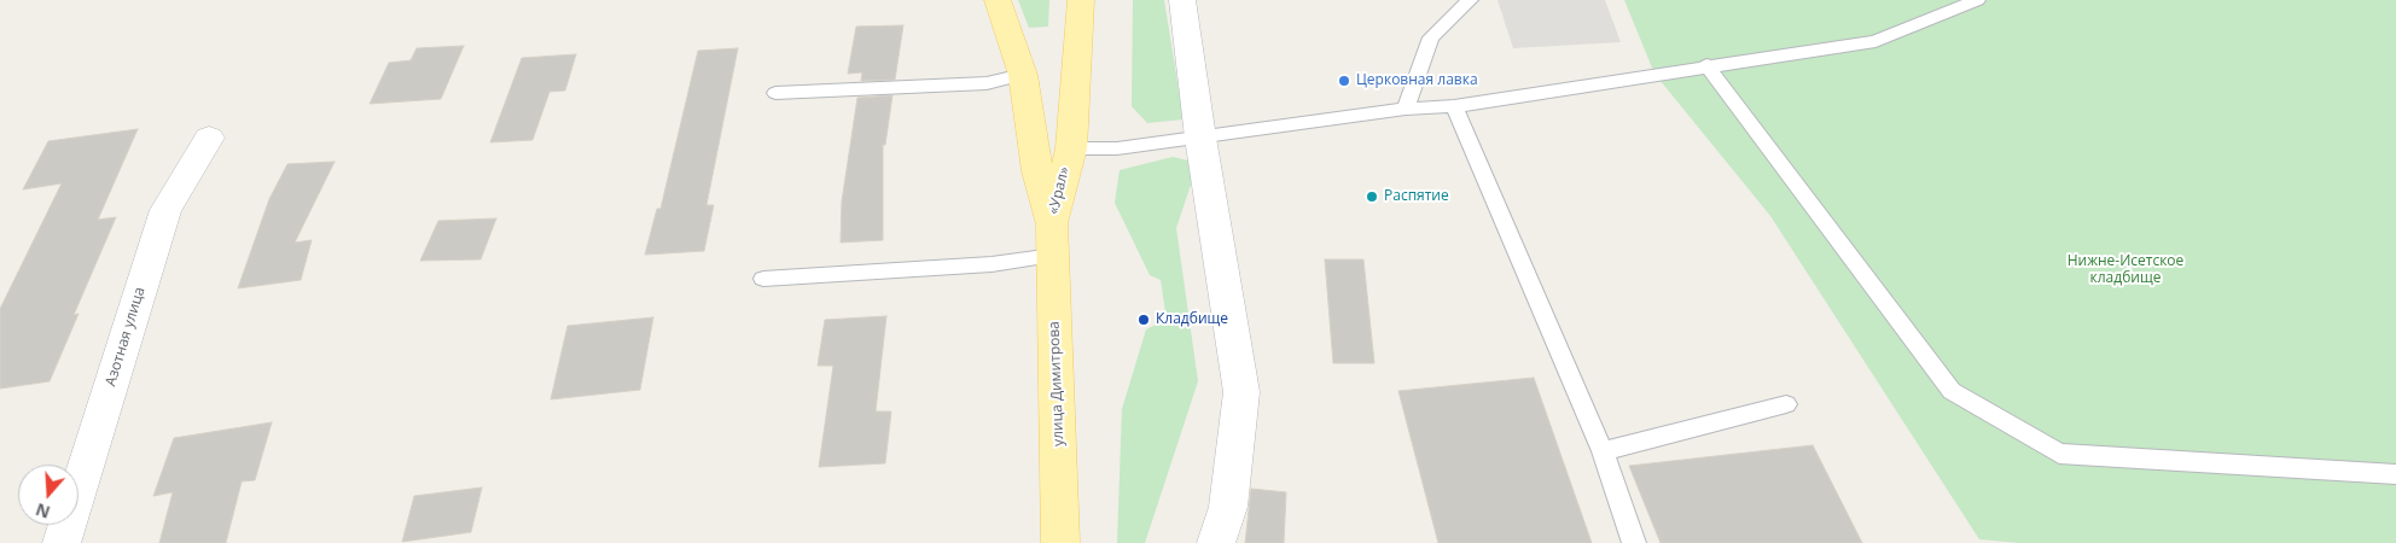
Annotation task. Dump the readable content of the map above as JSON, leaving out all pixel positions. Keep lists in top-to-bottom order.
{
  "streets": {
    "main road": ["«Урал»", "улица Димитрова"],
    "street": ["Азотная улица"]
  },
  "crossings": [
    ["«Урал»", "улица Димитрова"]
  ],
  "parks": ["Нижне-Исетское кладбище"],
  "places": ["Церковная лавка", "Распятие", "Кладбище"],
  "north": "bottom"
}
